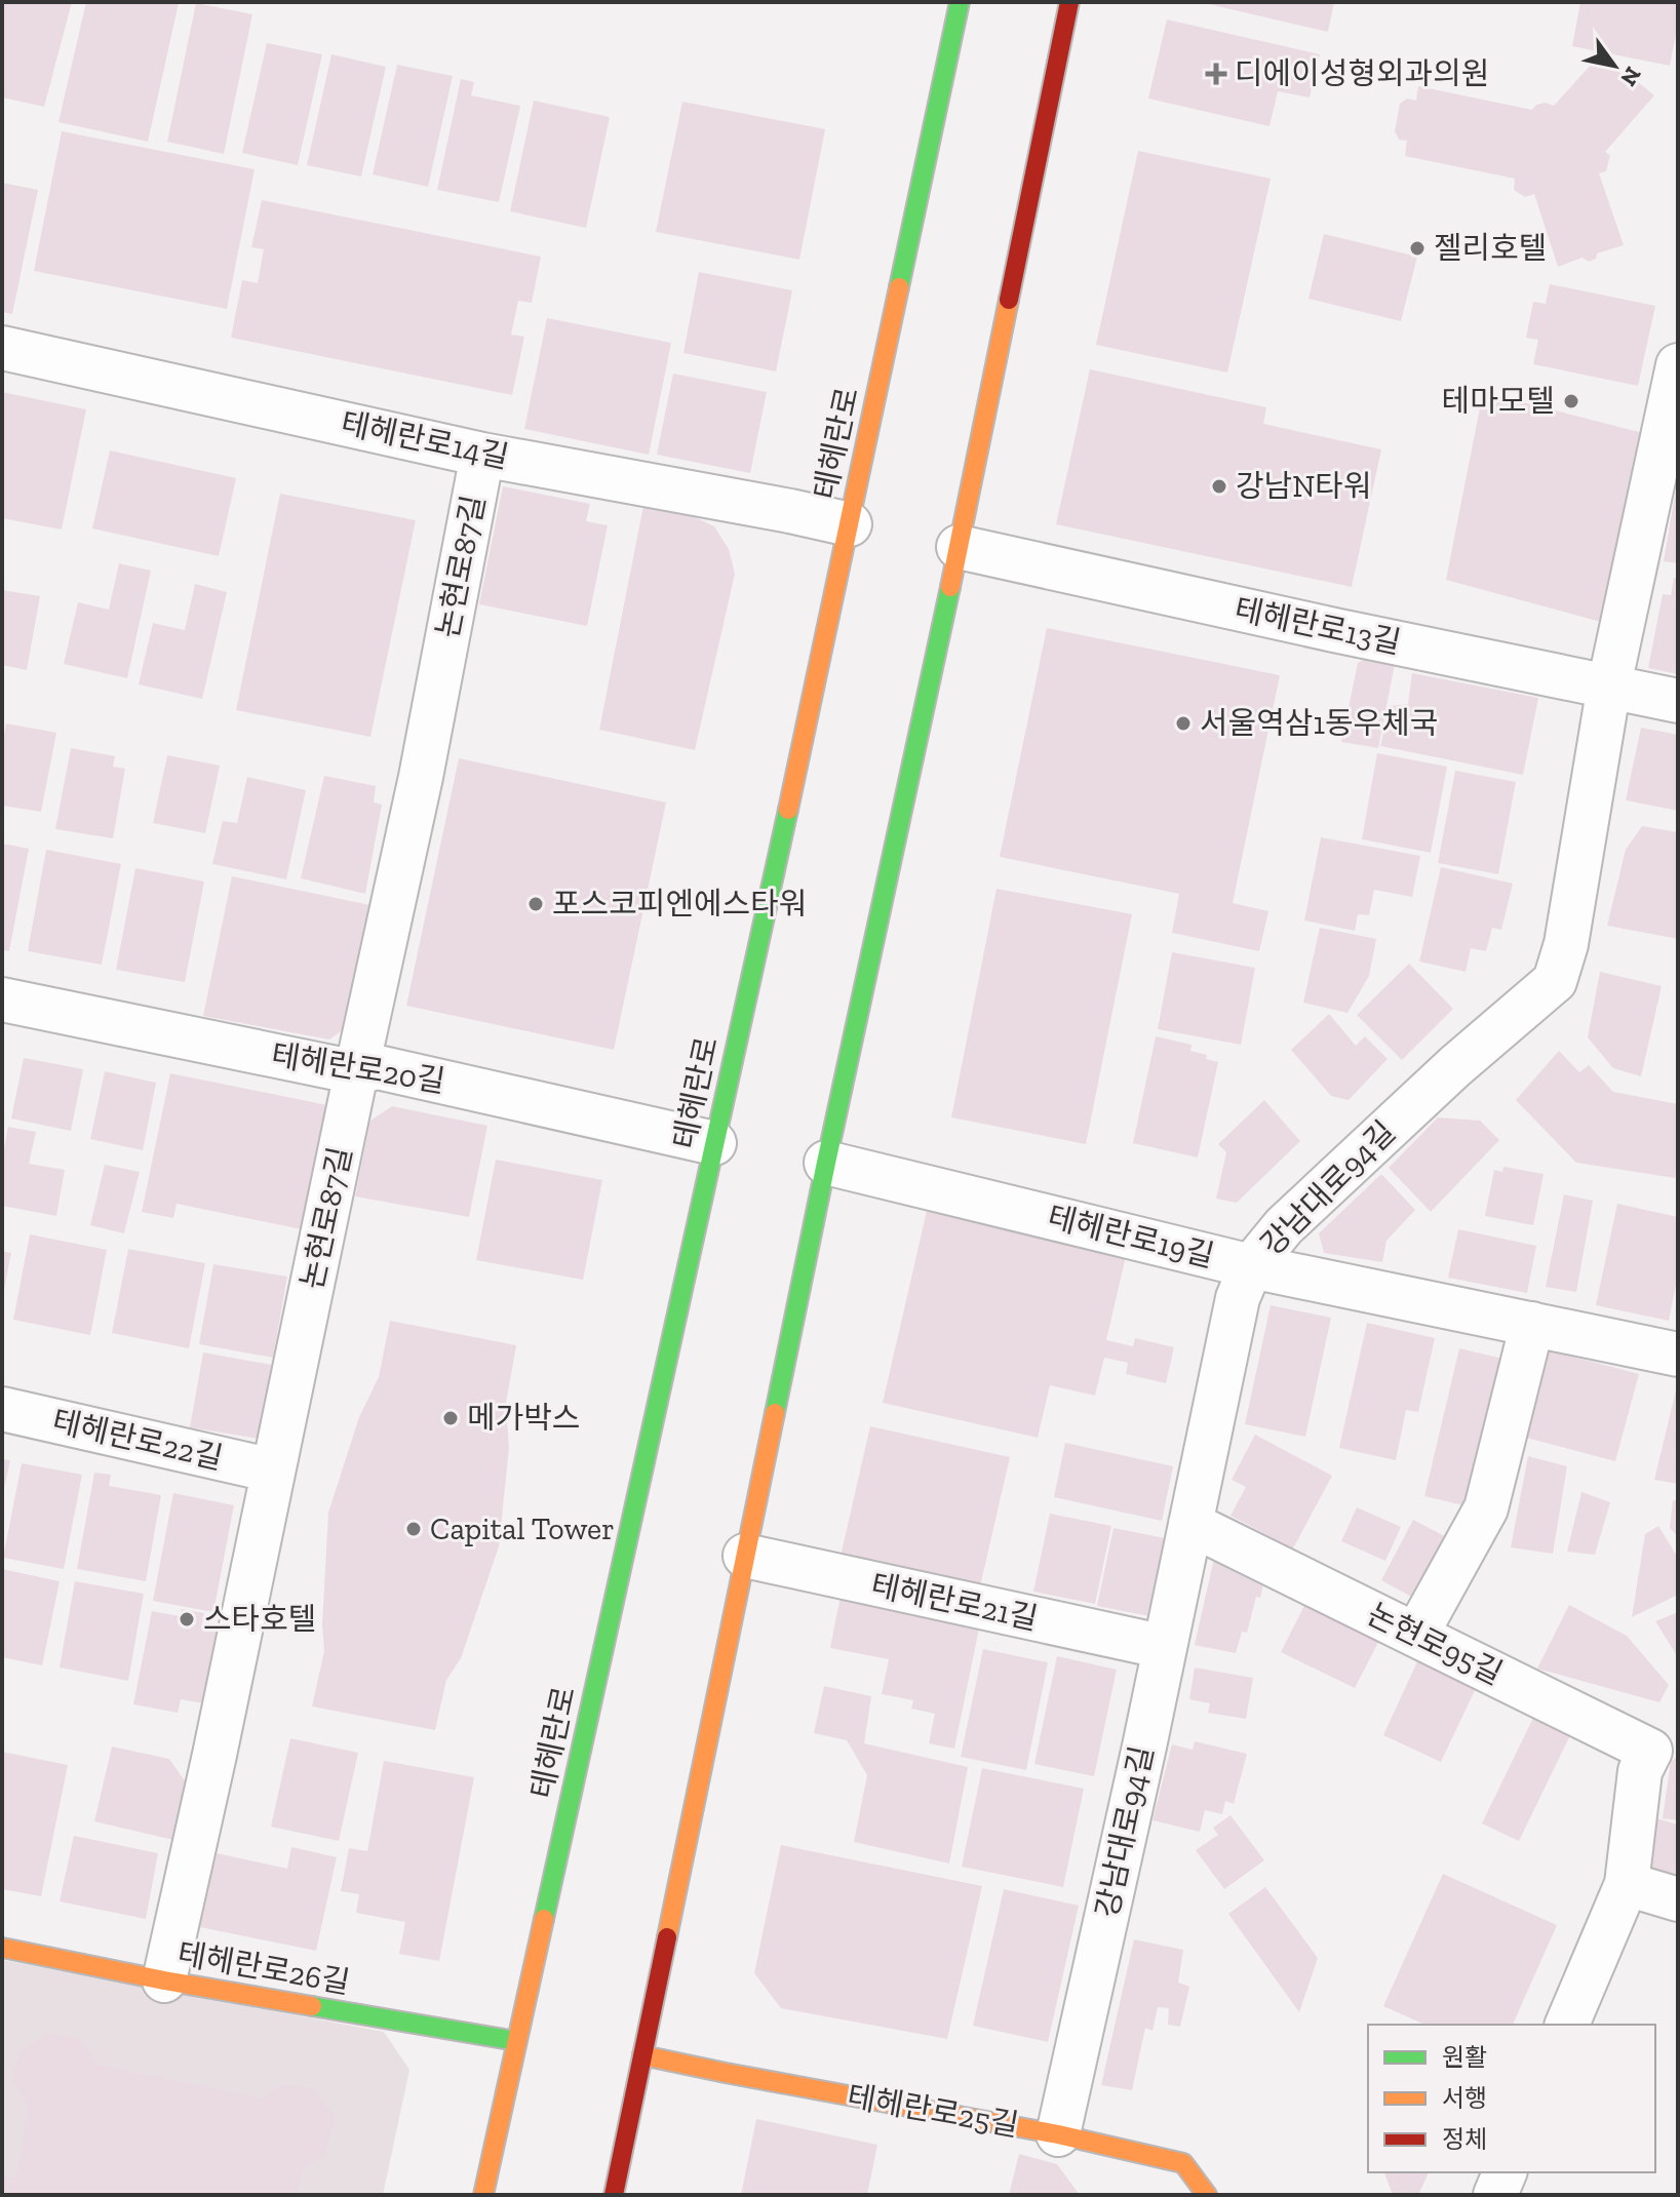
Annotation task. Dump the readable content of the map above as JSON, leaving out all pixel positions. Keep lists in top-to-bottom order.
{
  "streets": {
    "main road": ["테헤란로", "테헤란로26길", "테헤란로25길"],
    "street": [
      "테헤란로14길",
      "논현로87길",
      "테헤란로13길",
      "테헤란로20길",
      "강남대로94길",
      "테헤란로19길",
      "테헤란로22길",
      "테헤란로21길",
      "논현로95길"
    ]
  },
  "crossings": [
    ["테헤란로14길", "테헤란로"],
    ["테헤란로14길", "논현로87길"],
    ["테헤란로", "테헤란로20길"],
    ["테헤란로", "테헤란로26길"],
    ["논현로87길", "테헤란로20길"],
    ["논현로87길", "테헤란로22길"],
    ["논현로87길", "테헤란로26길"],
    ["테헤란로13길", "강남대로94길"],
    ["강남대로94길", "테헤란로19길"],
    ["강남대로94길", "테헤란로21길"],
    ["강남대로94길", "논현로95길"],
    ["강남대로94길", "테헤란로25길"]
  ],
  "places": {
    "health": ["디에이성형외과의원"],
    "other": [
      "젤리호텔",
      "테마모텔",
      "강남N타워",
      "서울역삼1동우체국",
      "포스코피엔에스타워",
      "메가박스",
      "Capital Tower",
      "스타호텔"
    ]
  },
  "legend": ["원활", "서행", "정체"],
  "north": "bottom right"
}
